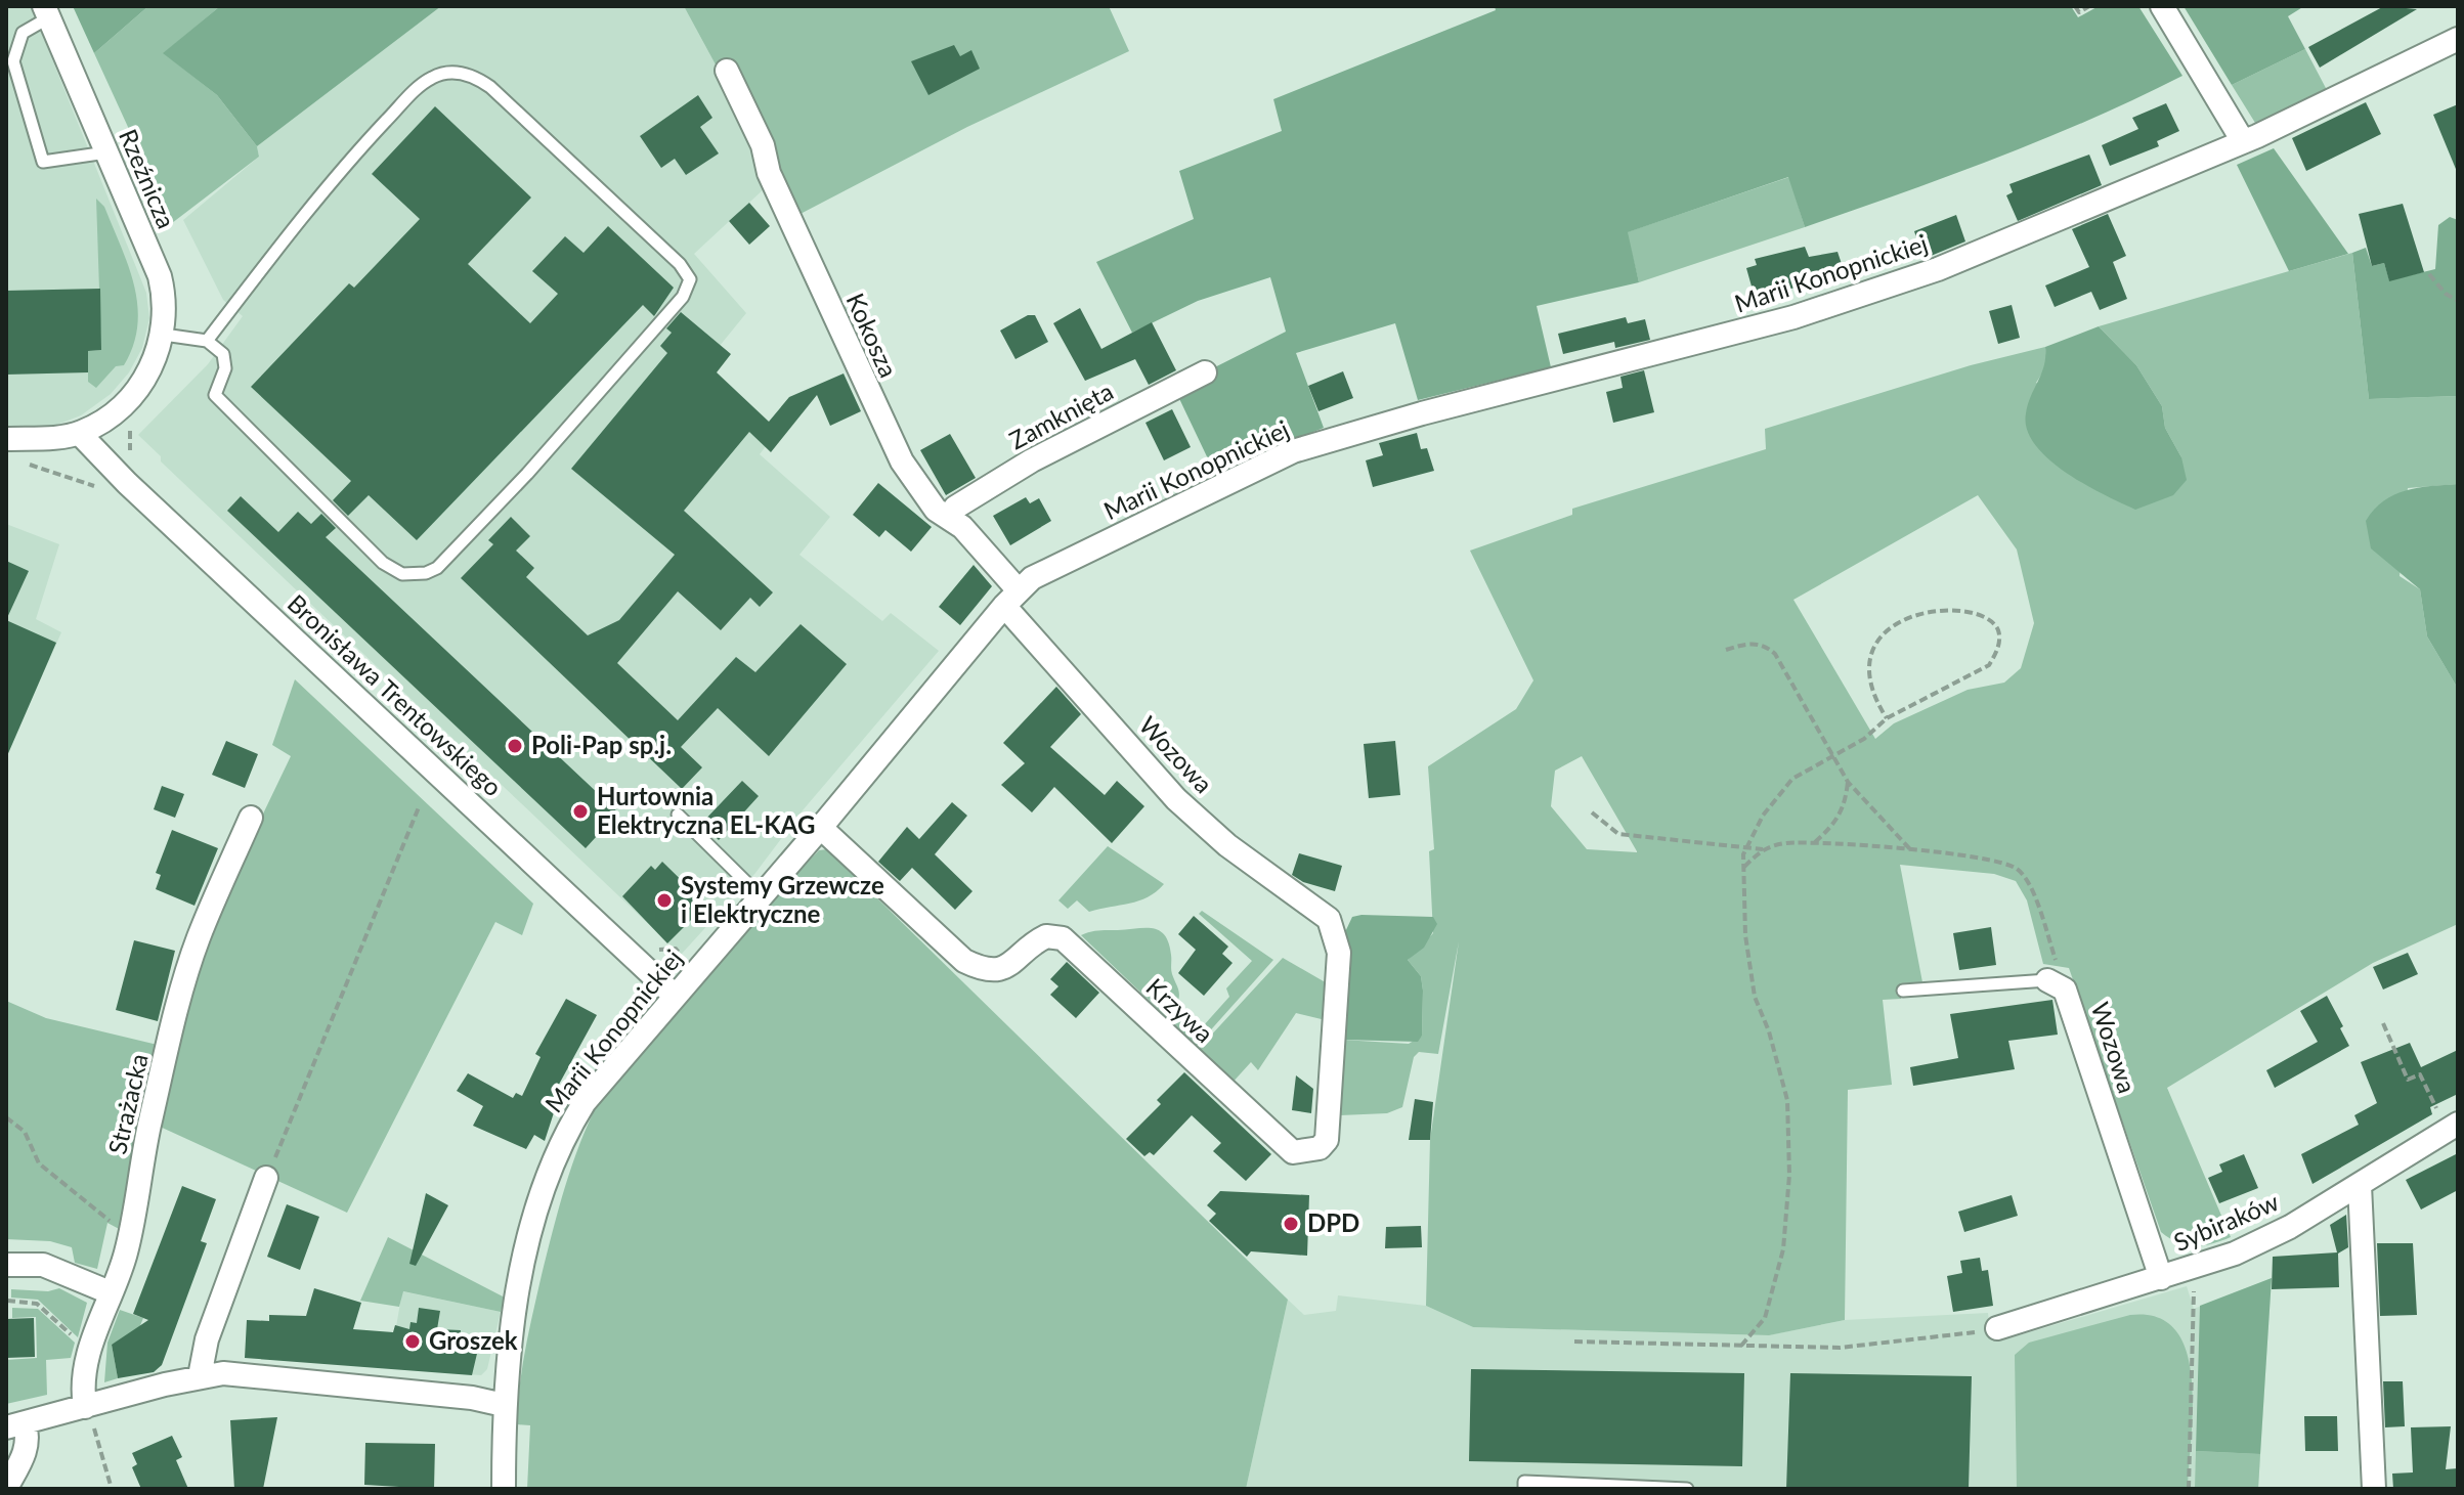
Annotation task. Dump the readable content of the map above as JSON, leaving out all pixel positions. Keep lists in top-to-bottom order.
{
  "streets": {
    "street": [
      "Rzeźnicza",
      "Marii Konopnickiej",
      "Kokosza",
      "Zamknięta",
      "Bronisława Trentowskiego",
      "Wozowa",
      "Krzywa",
      "Strażacka",
      "Sybiraków"
    ]
  },
  "crossings": [
    ["Rzeźnicza", "Bronisława Trentowskiego"],
    ["Marii Konopnickiej", "Kokosza"],
    ["Marii Konopnickiej", "Bronisława Trentowskiego"],
    ["Marii Konopnickiej", "Wozowa"],
    ["Marii Konopnickiej", "Krzywa"],
    ["Kokosza", "Zamknięta"],
    ["Kokosza", "Wozowa"],
    ["Wozowa", "Krzywa"],
    ["Wozowa", "Sybiraków"]
  ],
  "places": [
    "Poli-Pap sp.j.",
    "Hurtownia Elektryczna EL-KAG",
    "Systemy Grzewcze i Elektryczne",
    "DPD",
    "Groszek"
  ]
}
